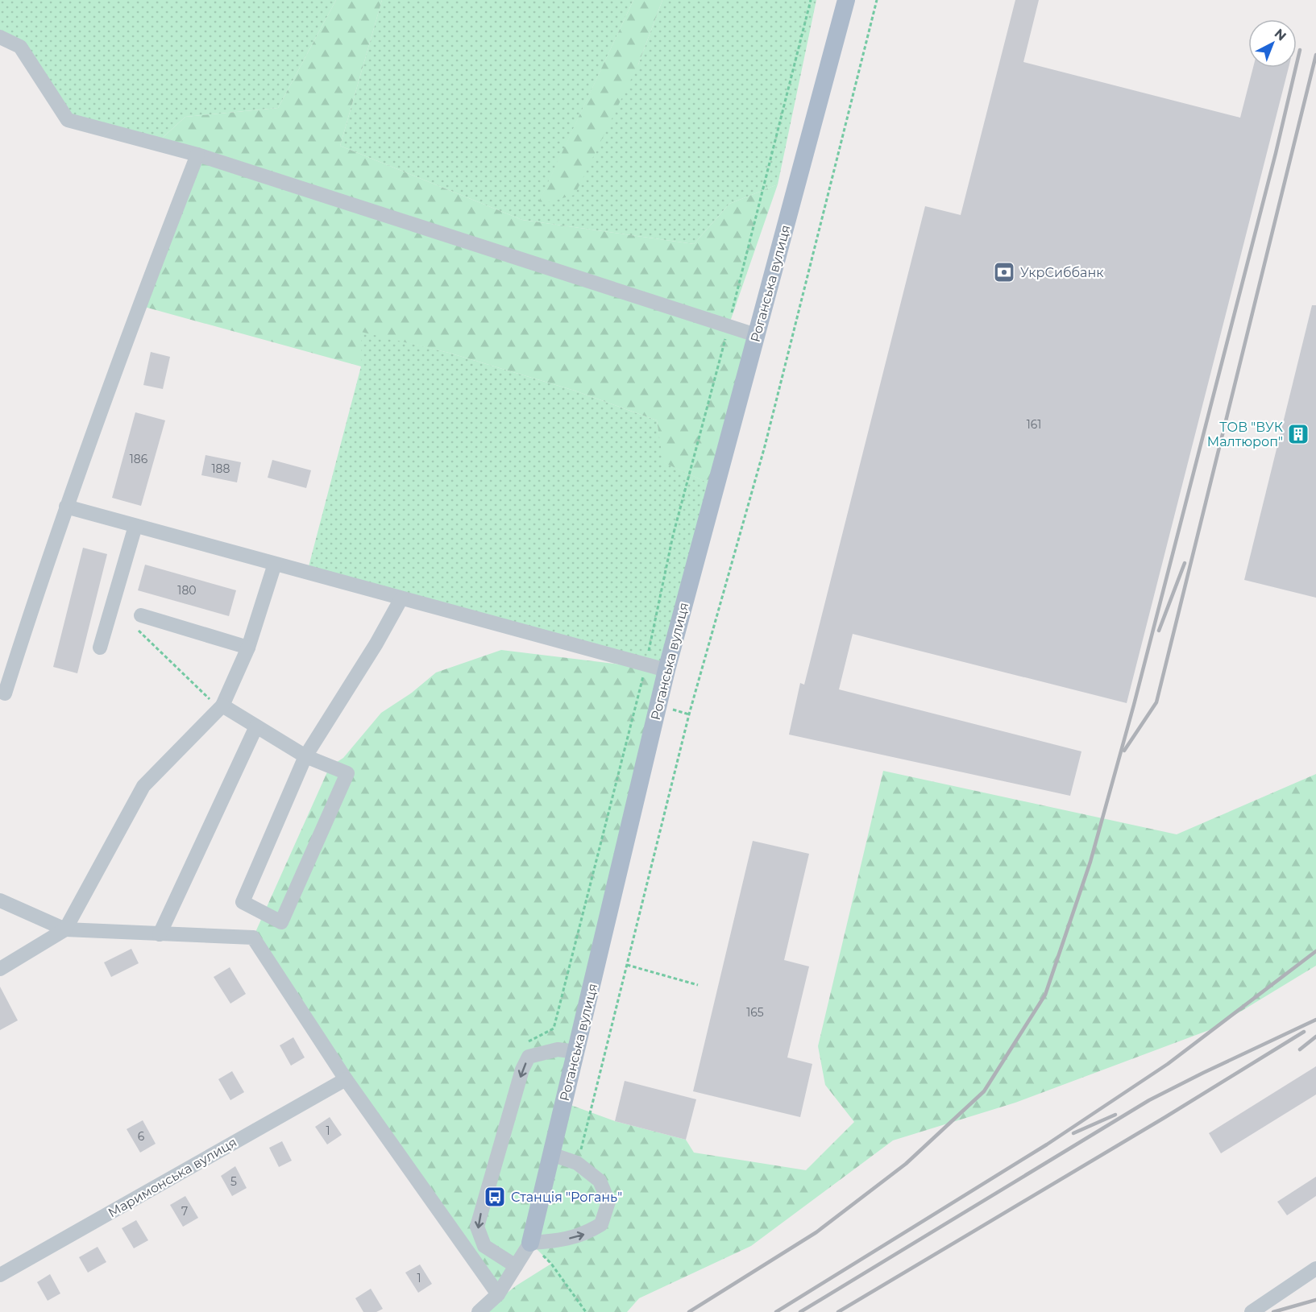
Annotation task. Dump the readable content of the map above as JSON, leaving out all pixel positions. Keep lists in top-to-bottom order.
{
  "streets": {
    "main road": ["Роганська вулиця"],
    "street": ["Маримонська вулиця"]
  },
  "places": {
    "bank": ["УкрСиббанк"],
    "building": ["ТОВ \"ВУК Малтюроп\""],
    "bus stop": ["Станція \"Рогань\""]
  },
  "house_numbers": [
    "161",
    "186",
    "188",
    "180",
    "165",
    "1",
    "6",
    "5",
    "7",
    "1"
  ],
  "north": "top right"
}
